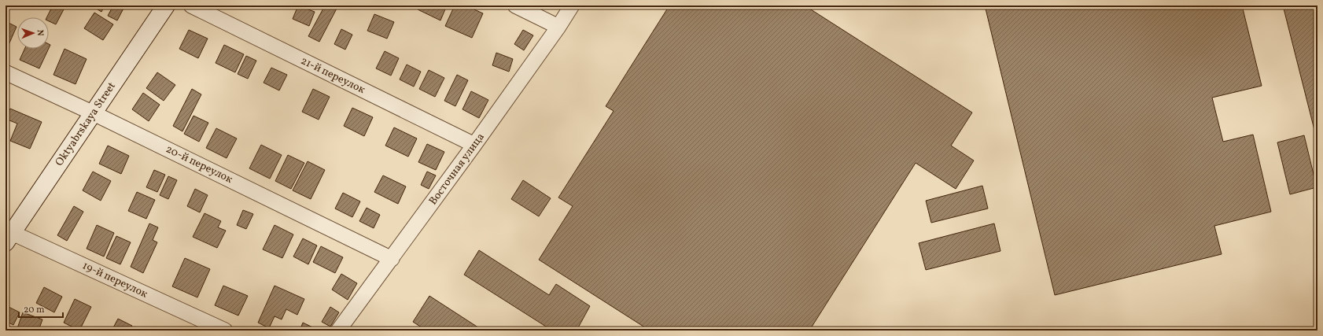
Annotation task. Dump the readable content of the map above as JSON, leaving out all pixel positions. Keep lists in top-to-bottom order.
{
  "streets": {
    "street": [
      "21-й переулок",
      "Oktyabrskaya Street",
      "20-й переулок",
      "Восточная улица",
      "19-й переулок"
    ]
  },
  "crossings": [
    ["21-й переулок", "Восточная улица"],
    ["Oktyabrskaya Street", "20-й переулок"],
    ["Oktyabrskaya Street", "19-й переулок"],
    ["20-й переулок", "Восточная улица"]
  ],
  "scale_bar": "20 m",
  "north": "right"
}
